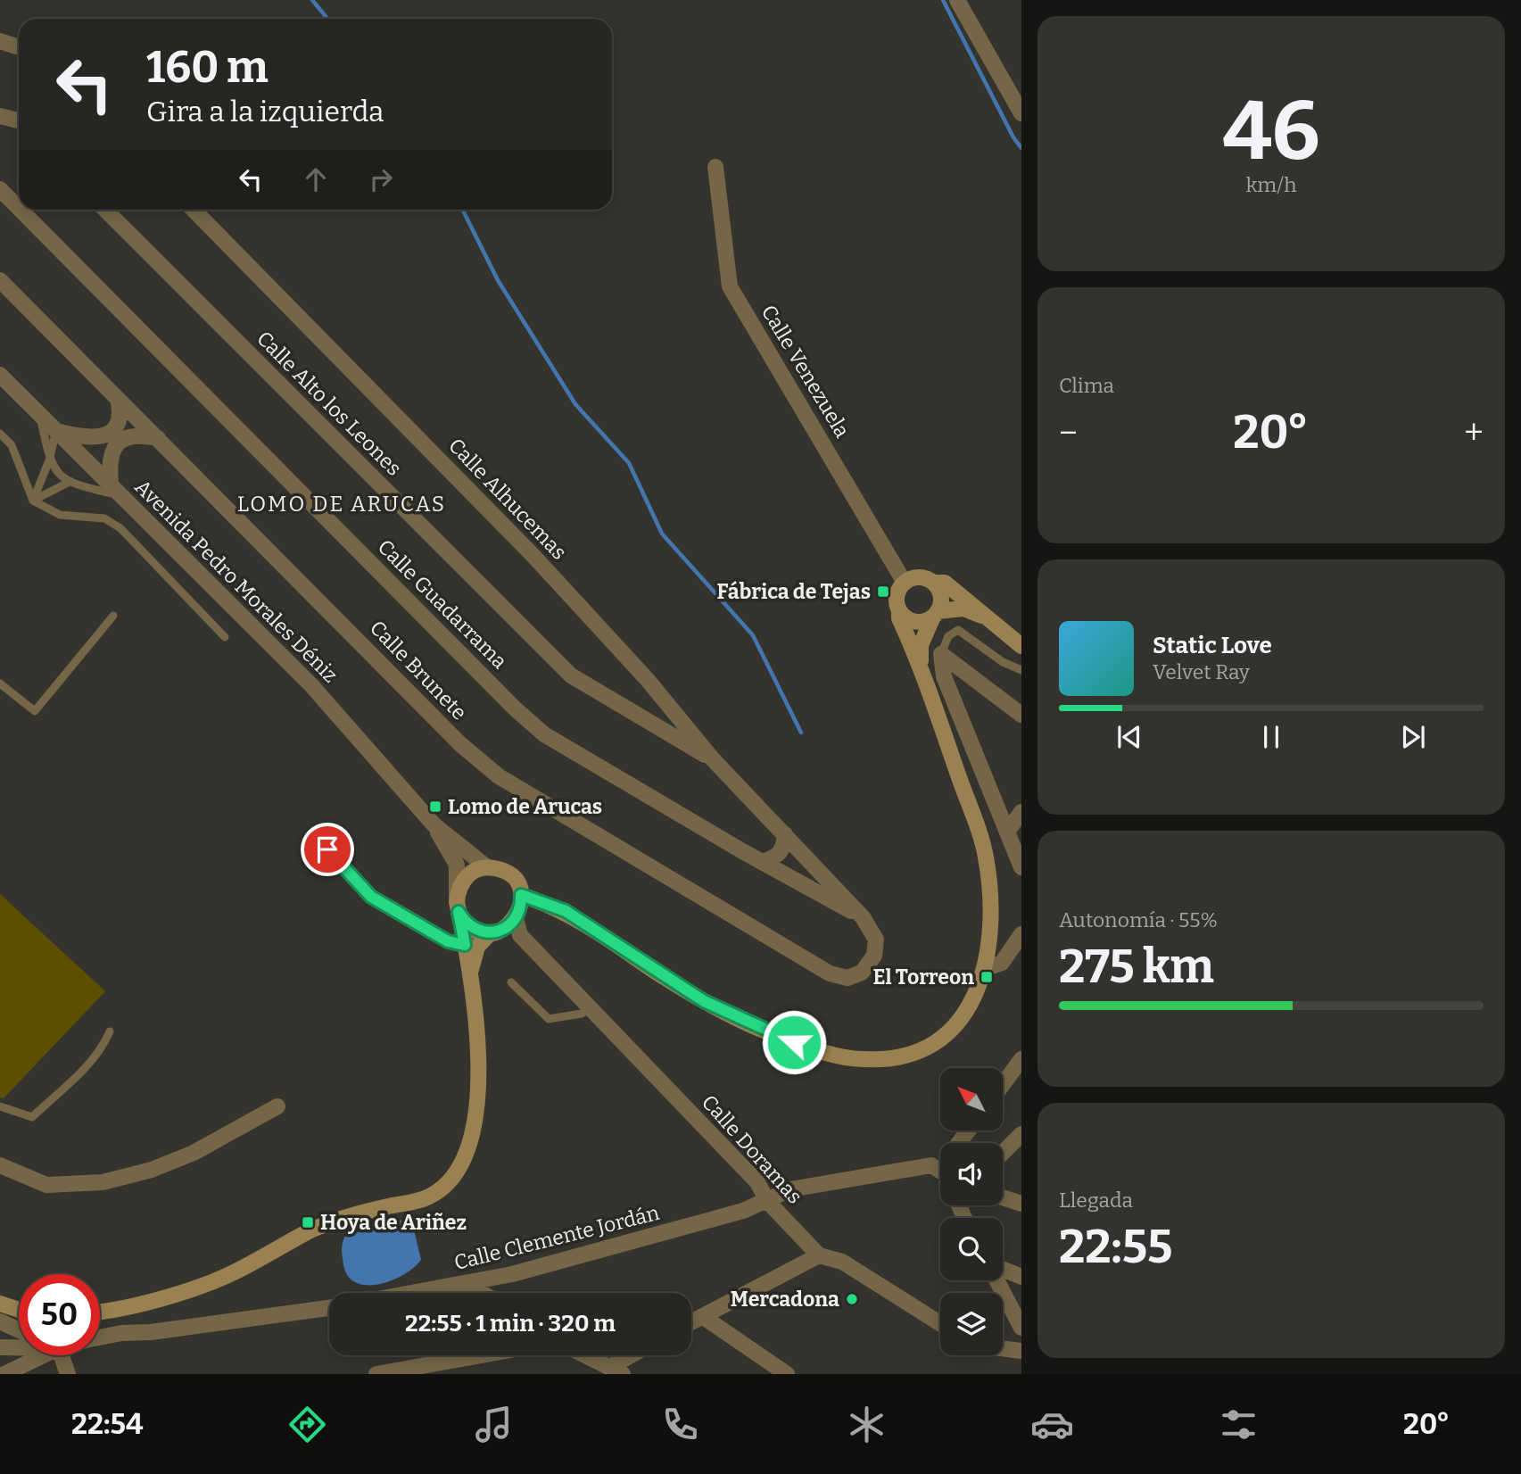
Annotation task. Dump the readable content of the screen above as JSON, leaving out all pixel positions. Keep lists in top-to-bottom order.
{
  "streets": {
    "street": [
      "Calle Venezuela",
      "Calle Alto los Leones",
      "Calle Alhucemas",
      "Avenida Pedro Morales Déniz",
      "Calle Guadarrama",
      "Calle Brunete",
      "Calle Doramas",
      "Calle Clemente Jordán"
    ]
  },
  "crossings": [
    ["Calle Alto los Leones", "Calle Alhucemas"],
    ["Calle Alhucemas", "Calle Guadarrama"],
    ["Calle Alhucemas", "Calle Brunete"],
    ["Calle Doramas", "Calle Clemente Jordán"]
  ],
  "districts": ["LOMO DE ARUCAS"],
  "places": {
    "transit": [
      "Fábrica de Tejas",
      "Lomo de Arucas",
      "El Torreon",
      "Hoya de Ariñez"
    ],
    "other": ["Mercadona"]
  },
  "north": "top left",
  "page": {
    "tile": [
      ["46", "km/h"],
      "Clima",
      ["Autonomía · 55%", "275 km"],
      ["Llegada", "22:55"]
    ],
    "turn": ["160 m", "Gira a la izquierda"],
    "heat": ["−", "20°", "+"],
    "song": ["Static Love", "Velvet Ray"],
    "limit": "50",
    "trip": "22:55 · 1 min · 320 m",
    "tabs": ["22:54", "20°"]
  }
}
